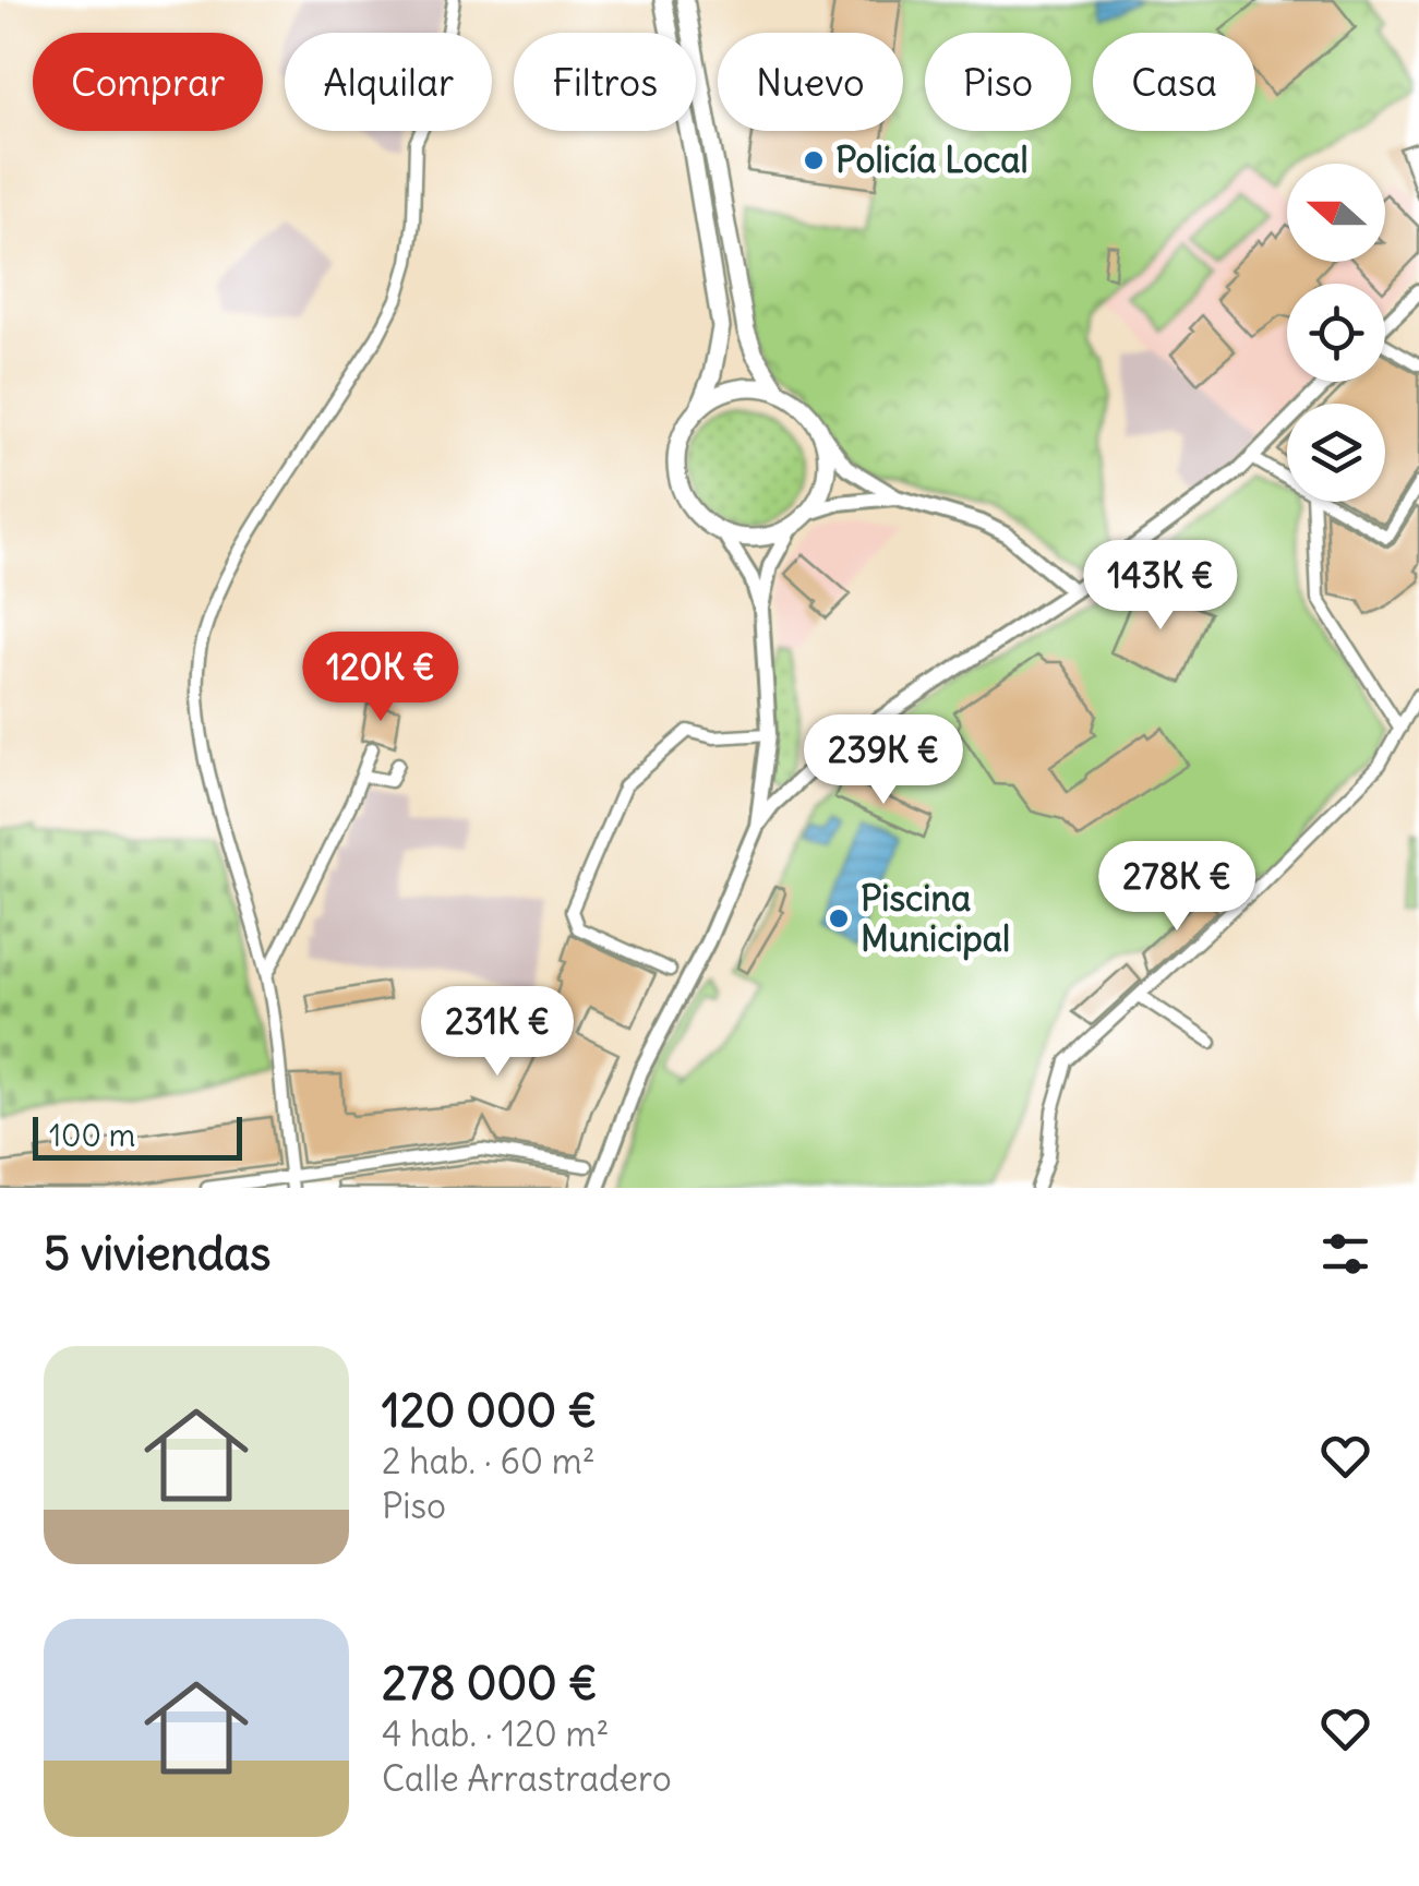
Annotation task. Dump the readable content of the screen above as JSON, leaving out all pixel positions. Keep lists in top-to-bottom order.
{
  "places": ["Policía Local", "Piscina Municipal"],
  "scale_bar": "100 m",
  "north": "left",
  "page": {
    "chip": [
      "Comprar",
      "Alquilar",
      "Filtros",
      "Nuevo",
      "Piso",
      "Casa"
    ],
    "price": [
      "143K €",
      "120K €",
      "239K €",
      "278K €",
      "231K €"
    ],
    "scale": "100 m",
    "heading": "5 viviendas",
    "list": [
      {
        "name": "120 000 €",
        "note": "2 hab. · 60 m² · Piso"
      },
      {
        "name": "278 000 €",
        "note": "4 hab. · 120 m² · Calle Arrastradero"
      }
    ]
  }
}
